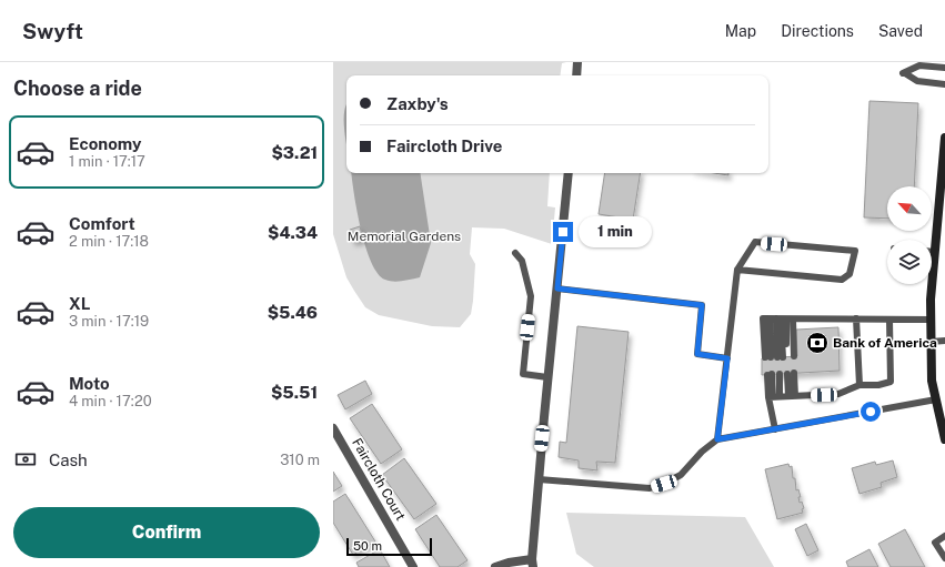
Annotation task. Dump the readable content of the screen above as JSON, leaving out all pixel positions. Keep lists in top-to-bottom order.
{
  "streets": {
    "street": ["Faircloth Court"]
  },
  "parks": ["Memorial Gardens"],
  "places": {
    "bank": ["Bank of America"]
  },
  "scale_bar": "50 m",
  "north": "top left",
  "page": {
    "header": "Swyft",
    "nav": ["Map", "Directions", "Saved"],
    "heading": "Choose a ride",
    "banner": ["Zaxby's", "Faircloth Drive"],
    "list": [
      {
        "name": "Economy",
        "note": "1 min · 17:17",
        "value": "$3.21"
      },
      {
        "name": "Comfort",
        "note": "2 min · 17:18",
        "value": "$4.34"
      },
      {
        "name": "XL",
        "note": "3 min · 17:19",
        "value": "$5.46"
      },
      {
        "name": "Moto",
        "note": "4 min · 17:20",
        "value": "$5.51"
      }
    ],
    "bubble": "1 min",
    "pay": ["Cash", "310 m"],
    "buttons": "Confirm",
    "scale": "50 m"
  }
}
